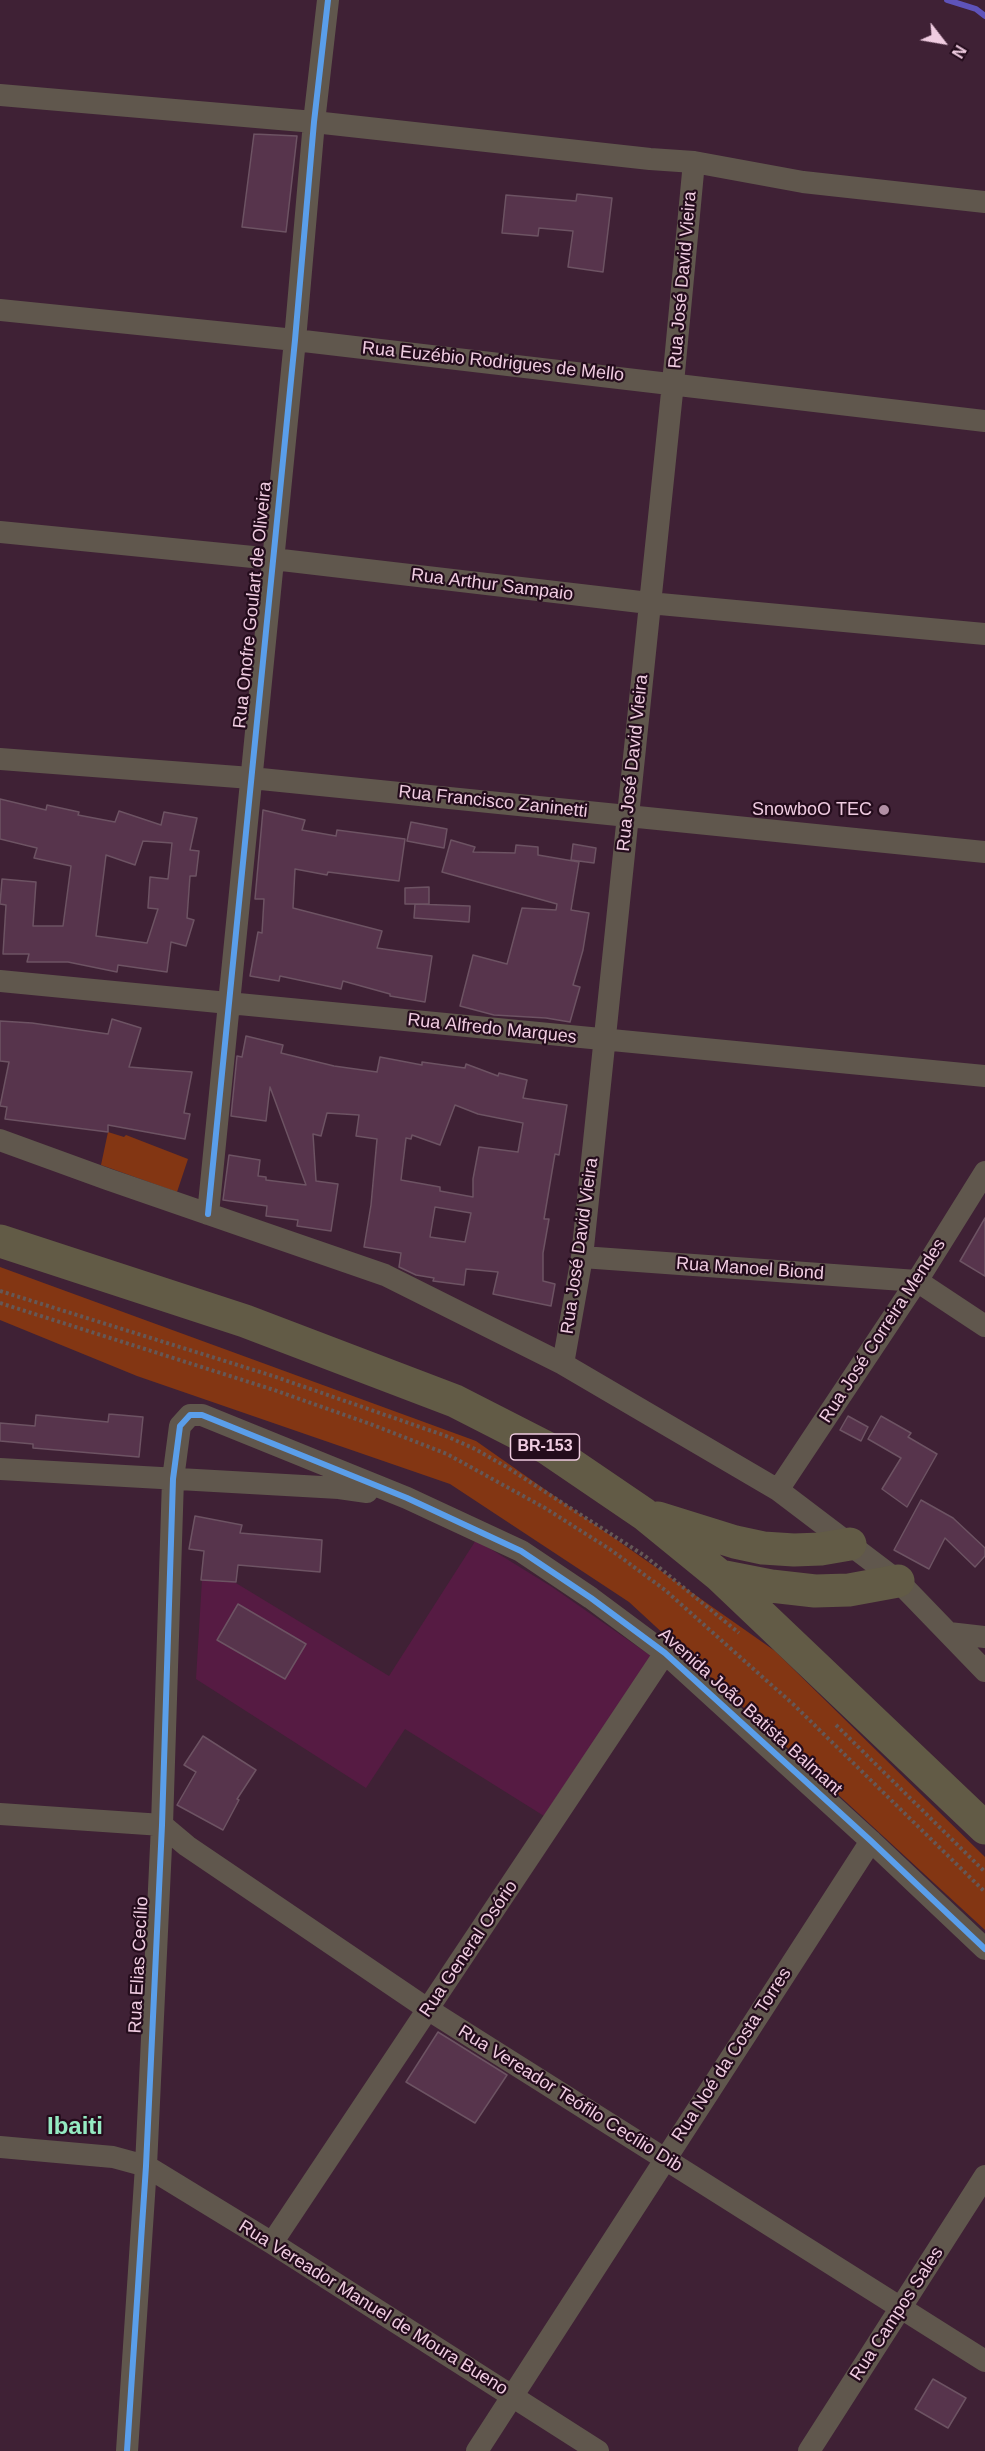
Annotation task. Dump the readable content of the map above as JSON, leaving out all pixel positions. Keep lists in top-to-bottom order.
{
  "streets": {
    "highway": ["BR-153"],
    "street": [
      "Rua José David Vieira",
      "Rua Euzébio Rodrigues de Mello",
      "Rua Arthur Sampaio",
      "Rua Onofre Goulart de Oliveira",
      "Rua Francisco Zaninetti",
      "Rua Alfredo Marques",
      "Rua Manoel Biond",
      "Rua José Correira Mendes",
      "Avenida João Batista Balmant",
      "Rua General Osório",
      "Rua Elias Cecílio",
      "Rua Noé da Costa Torres",
      "Rua Vereador Teófilo Cecílio Dib",
      "Rua Vereador Manuel de Moura Bueno",
      "Rua Campos Sales"
    ]
  },
  "crossings": [
    ["Rua José David Vieira", "Rua Euzébio Rodrigues de Mello"],
    ["Rua José David Vieira", "Rua Arthur Sampaio"],
    ["Rua José David Vieira", "Rua Francisco Zaninetti"],
    ["Rua José David Vieira", "Rua Alfredo Marques"],
    ["Rua José David Vieira", "Rua Manoel Biond"],
    ["Rua Euzébio Rodrigues de Mello", "Rua Onofre Goulart de Oliveira"],
    ["Rua Arthur Sampaio", "Rua Onofre Goulart de Oliveira"],
    ["Rua Onofre Goulart de Oliveira", "Rua Francisco Zaninetti"],
    ["Rua Onofre Goulart de Oliveira", "Rua Alfredo Marques"],
    ["Rua Manoel Biond", "Rua José Correira Mendes"],
    ["Avenida João Batista Balmant", "Rua General Osório"],
    ["Avenida João Batista Balmant", "Rua Elias Cecílio"],
    ["Avenida João Batista Balmant", "Rua Noé da Costa Torres"],
    ["Rua General Osório", "Rua Vereador Teófilo Cecílio Dib"],
    ["Rua General Osório", "Rua Vereador Manuel de Moura Bueno"],
    ["Rua Elias Cecílio", "Rua Vereador Teófilo Cecílio Dib"],
    ["Rua Elias Cecílio", "Rua Vereador Manuel de Moura Bueno"],
    ["Rua Noé da Costa Torres", "Rua Vereador Teófilo Cecílio Dib"],
    ["Rua Noé da Costa Torres", "Rua Vereador Manuel de Moura Bueno"],
    ["Rua Vereador Teófilo Cecílio Dib", "Rua Campos Sales"]
  ],
  "districts": ["Ibaiti"],
  "places": ["SnowboO TEC"],
  "north": "bottom right"
}
